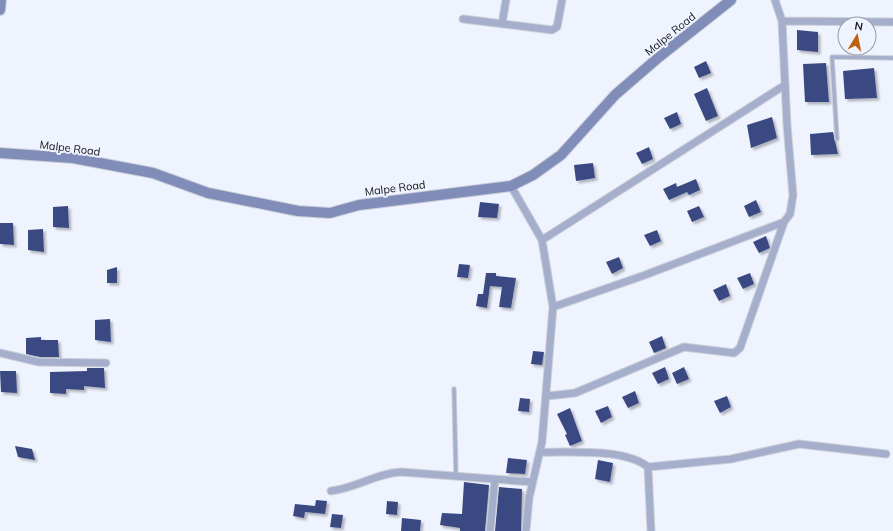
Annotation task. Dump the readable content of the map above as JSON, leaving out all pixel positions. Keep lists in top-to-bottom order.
{
  "streets": {
    "street": ["Malpe Road"]
  },
  "north": "top"
}
